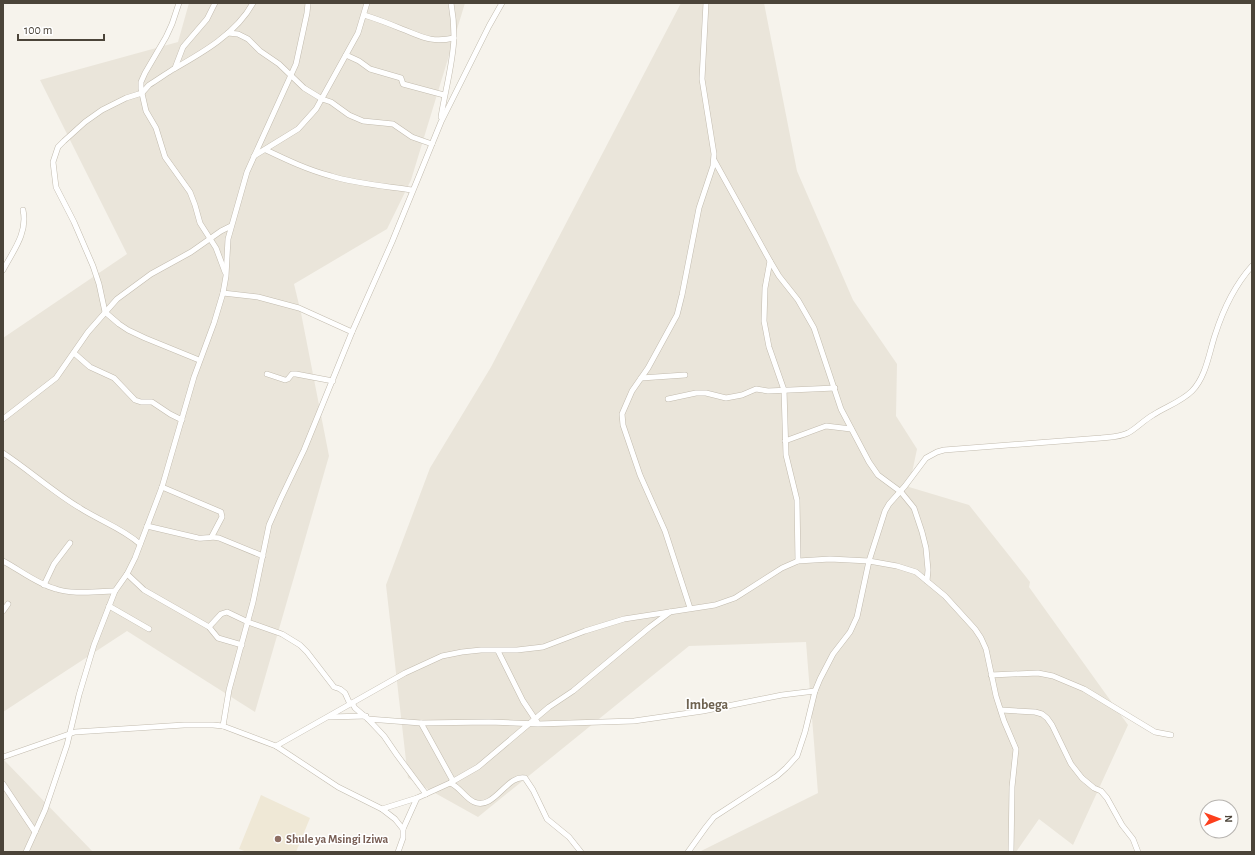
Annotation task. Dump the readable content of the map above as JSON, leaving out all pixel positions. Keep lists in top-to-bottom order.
{
  "districts": ["Imbega"],
  "places": ["Shule ya Msingi Iziwa"],
  "scale_bar": "100 m",
  "north": "right"
}
